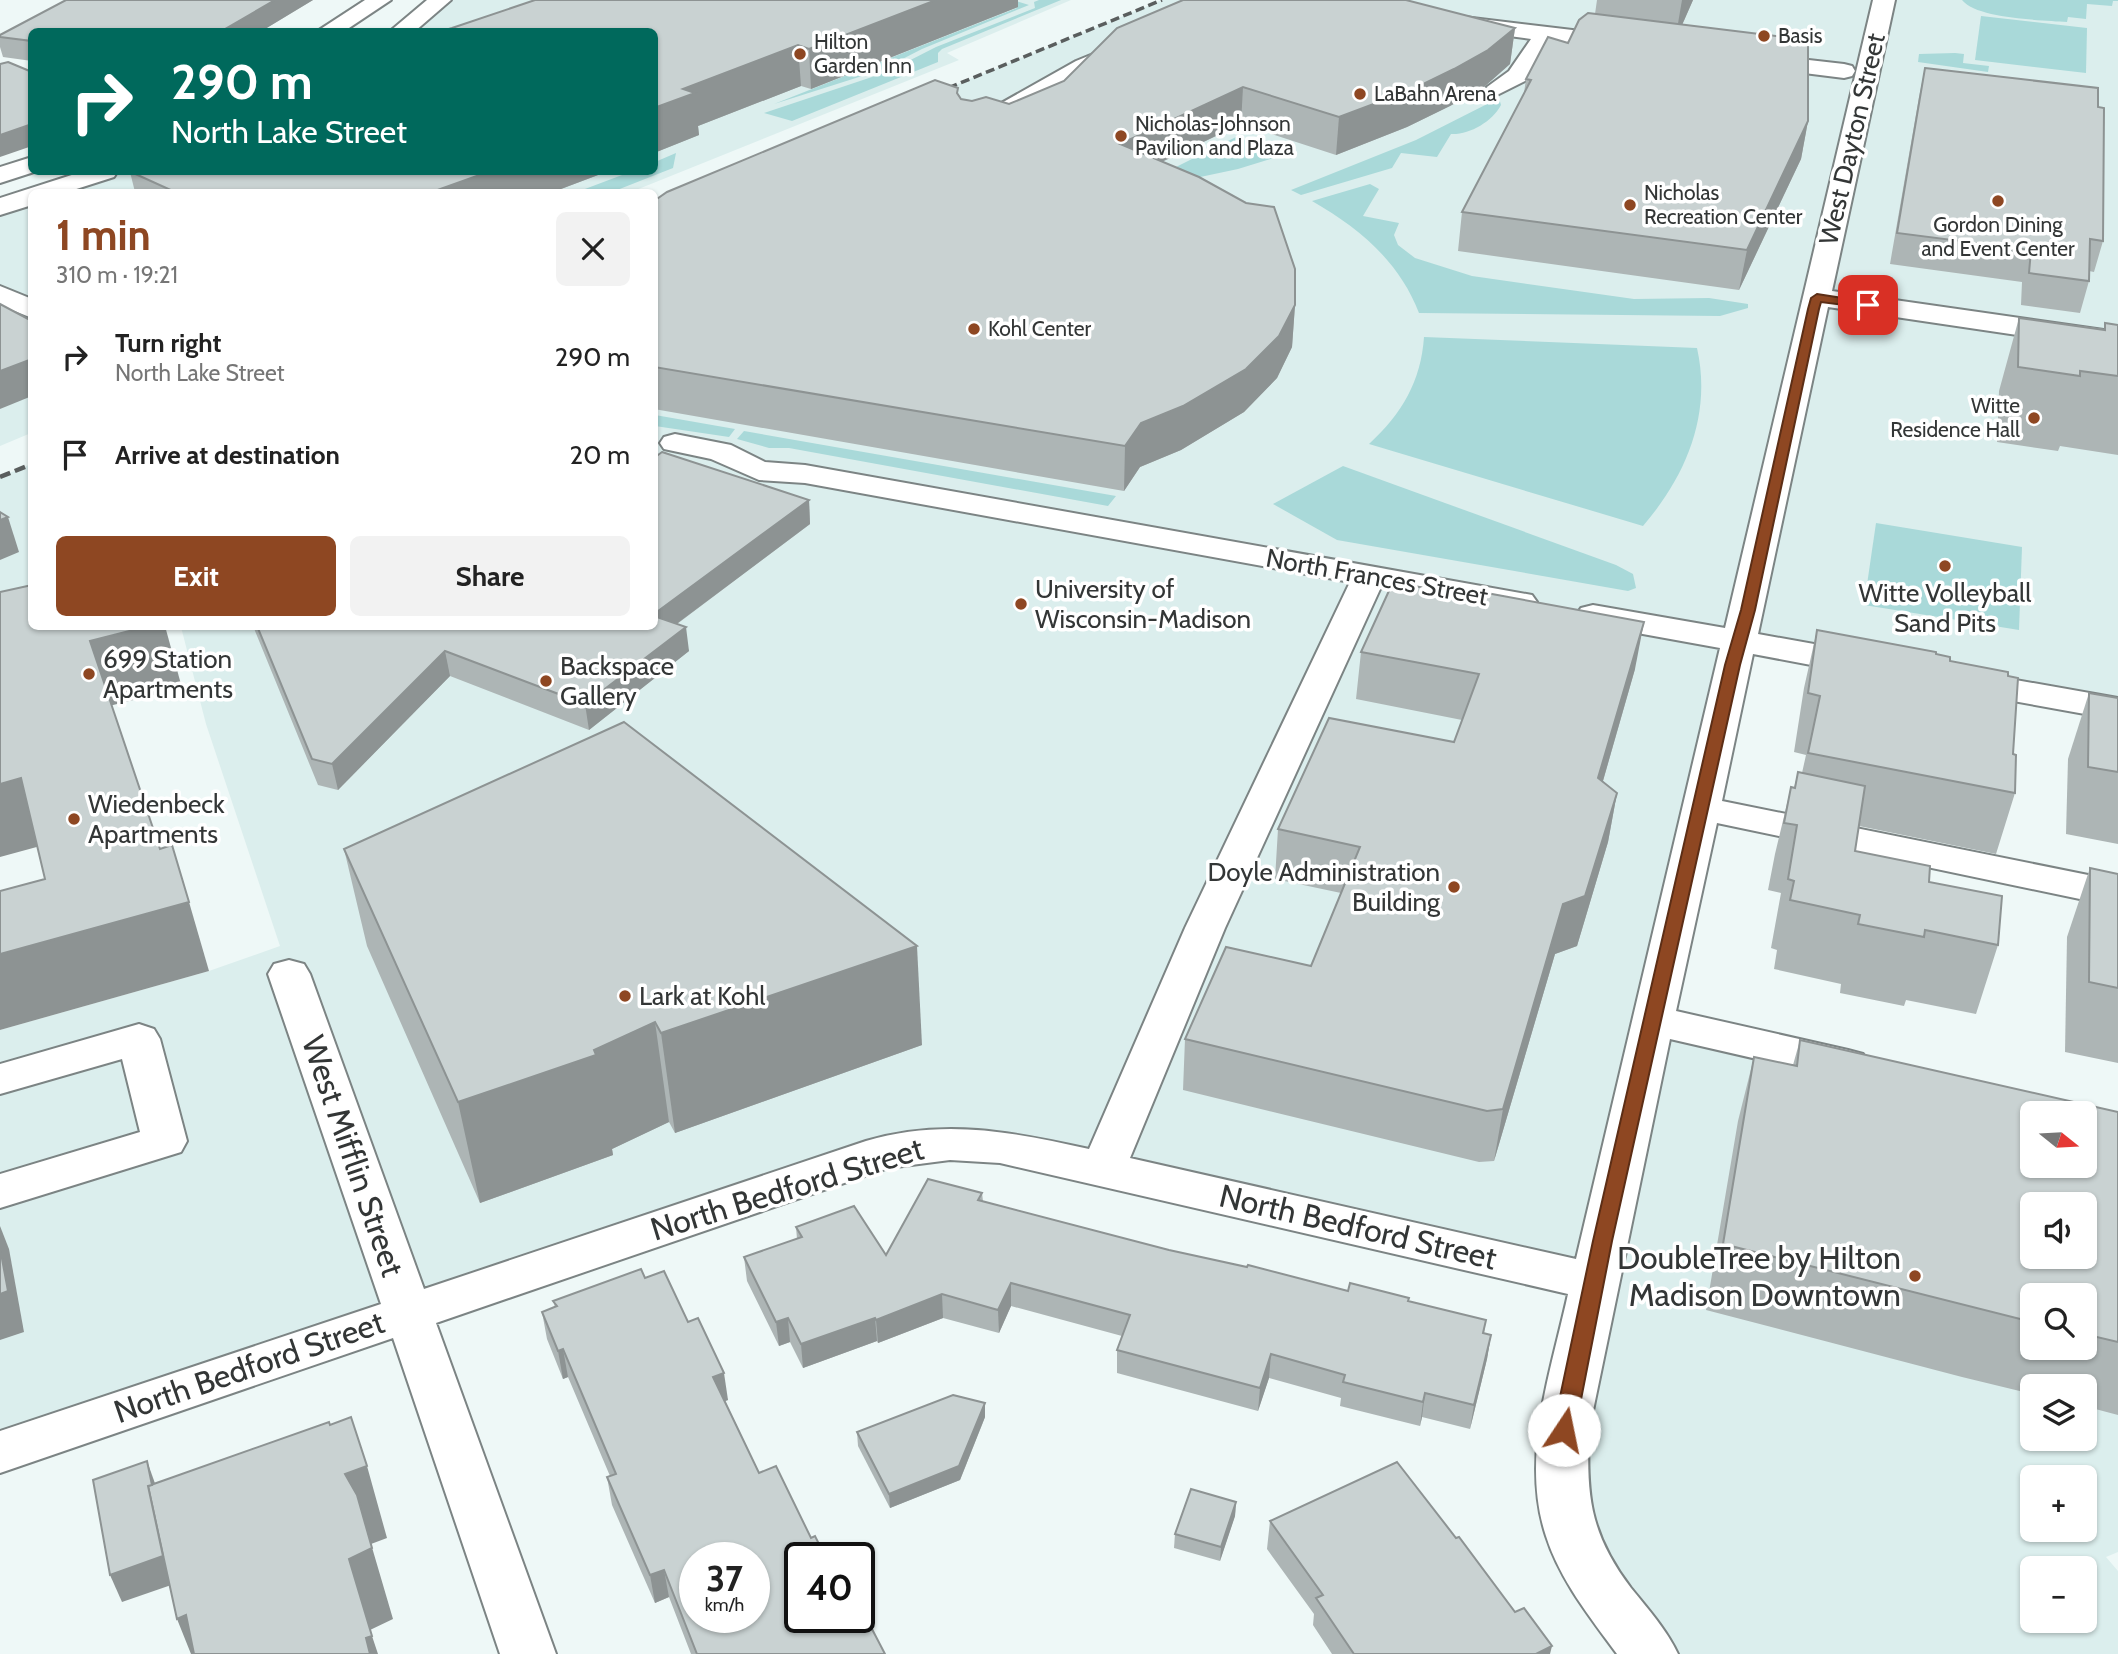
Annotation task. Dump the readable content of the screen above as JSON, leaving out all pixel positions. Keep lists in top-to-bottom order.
{
  "streets": {
    "street": [
      "West Dayton Street",
      "North Frances Street",
      "West Mifflin Street",
      "North Bedford Street"
    ]
  },
  "crossings": [
    ["West Dayton Street", "North Frances Street"],
    ["West Dayton Street", "North Bedford Street"],
    ["West Mifflin Street", "North Bedford Street"]
  ],
  "places": [
    "Basis",
    "Hilton Garden Inn",
    "LaBahn Arena",
    "Nicholas-Johnson Pavilion and Plaza",
    "Gordon Dining and Event Center",
    "Nicholas Recreation Center",
    "Kohl Center",
    "Witte Residence Hall",
    "Witte Volleyball Sand Pits",
    "University of Wisconsin-Madison",
    "699 Station Apartments",
    "Backspace Gallery",
    "Wiedenbeck Apartments",
    "Doyle Administration Building",
    "Lark at Kohl",
    "DoubleTree by Hilton Madison Downtown"
  ],
  "north": "right",
  "page": {
    "turn": ["290 m", "North Lake Street"],
    "heading": ["1 min", "310 m · 19:21"],
    "list": [
      {
        "name": "Turn right",
        "note": "North Lake Street",
        "value": "290 m"
      },
      {
        "name": "Arrive at destination",
        "value": "20 m"
      }
    ],
    "buttons": ["Exit", "Share"],
    "map_buttons": ["+", "−"],
    "speed": "37 km/h",
    "limit": "40"
  }
}
